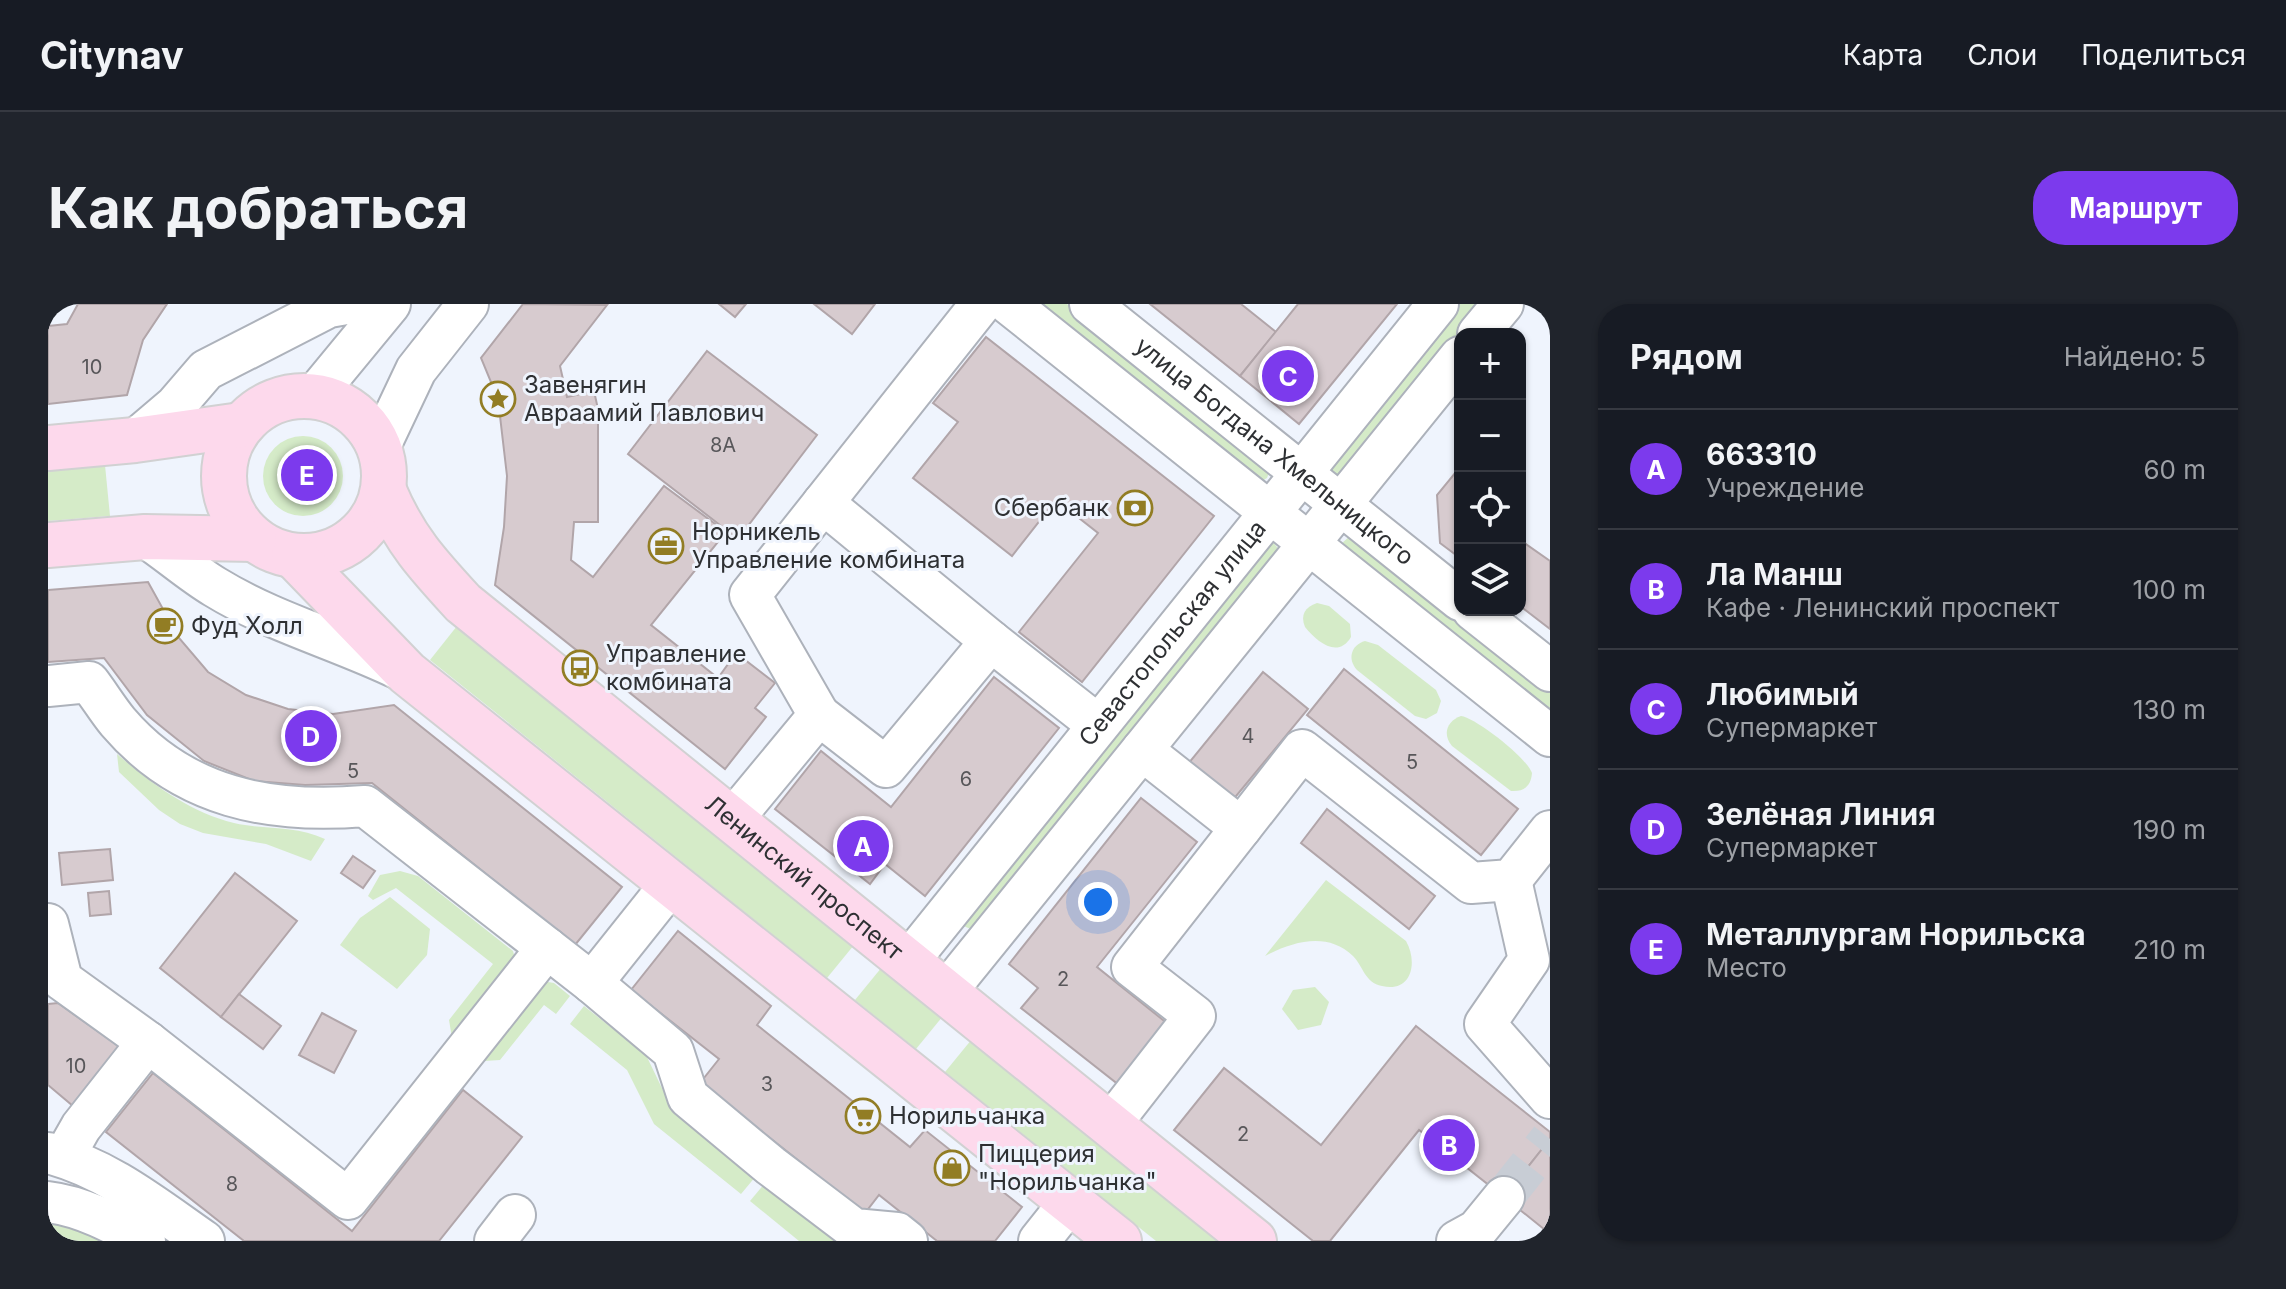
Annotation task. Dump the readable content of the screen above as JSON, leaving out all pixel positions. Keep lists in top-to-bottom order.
{
  "streets": {
    "main road": ["Ленинский проспект"],
    "street": ["улица Богдана Хмельницкого", "Севастопольская улица"]
  },
  "crossings": [
    ["улица Богдана Хмельницкого", "Севастопольская улица"],
    ["Севастопольская улица", "Ленинский проспект"]
  ],
  "places": {
    "place": ["Завенягин Авраамий Павлович"],
    "bank": ["Сбербанк"],
    "office": ["Норникель Управление комбината"],
    "cafe": ["Фуд Холл"],
    "bus stop": ["Управление комбината"],
    "supermarket": ["Норильчанка"],
    "shop": ["Пиццерия \"Норильчанка\""]
  },
  "house_numbers": [
    "10",
    "8А",
    "4",
    "5",
    "5",
    "6",
    "2",
    "10",
    "3",
    "2",
    "8"
  ],
  "page": {
    "header": "Citynav",
    "nav": ["Карта", "Слои", "Поделиться"],
    "buttons": "Маршрут",
    "title": "Как добраться",
    "heading": ["Рядом", "Найдено: 5"],
    "map_buttons": ["+", "−"],
    "pins": [
      "C",
      "E",
      "D",
      "A",
      "B"
    ],
    "list": [
      {
        "mark": "A",
        "name": "663310",
        "note": "Учреждение",
        "value": "60 m"
      },
      {
        "mark": "B",
        "name": "Ла Манш",
        "note": "Кафе · Ленинский проспект",
        "value": "100 m"
      },
      {
        "mark": "C",
        "name": "Любимый",
        "note": "Супермаркет",
        "value": "130 m"
      },
      {
        "mark": "D",
        "name": "Зелёная Линия",
        "note": "Супермаркет",
        "value": "190 m"
      },
      {
        "mark": "E",
        "name": "Металлургам Норильска",
        "note": "Место",
        "value": "210 m"
      }
    ]
  }
}
